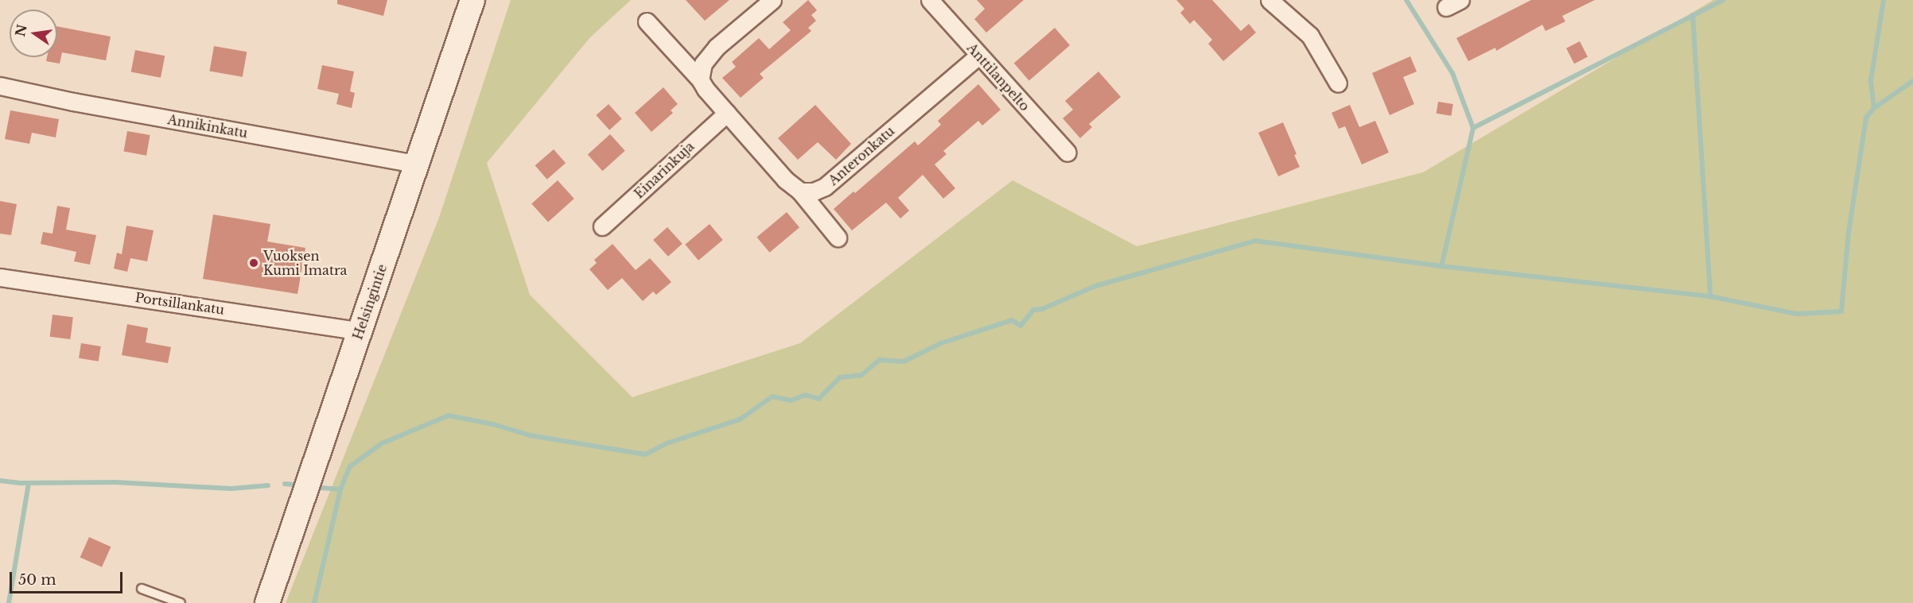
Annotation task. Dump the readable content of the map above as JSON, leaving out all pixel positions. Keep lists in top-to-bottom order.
{
  "streets": {
    "main road": ["Helsingintie"],
    "street": [
      "Anttilanpelto",
      "Annikinkatu",
      "Anteronkatu",
      "Einarinkuja",
      "Portsillankatu"
    ]
  },
  "crossings": [
    ["Anttilanpelto", "Anteronkatu"],
    ["Annikinkatu", "Helsingintie"],
    ["Helsingintie", "Portsillankatu"]
  ],
  "places": ["Vuoksen Kumi Imatra"],
  "scale_bar": "50 m",
  "north": "left"
}
